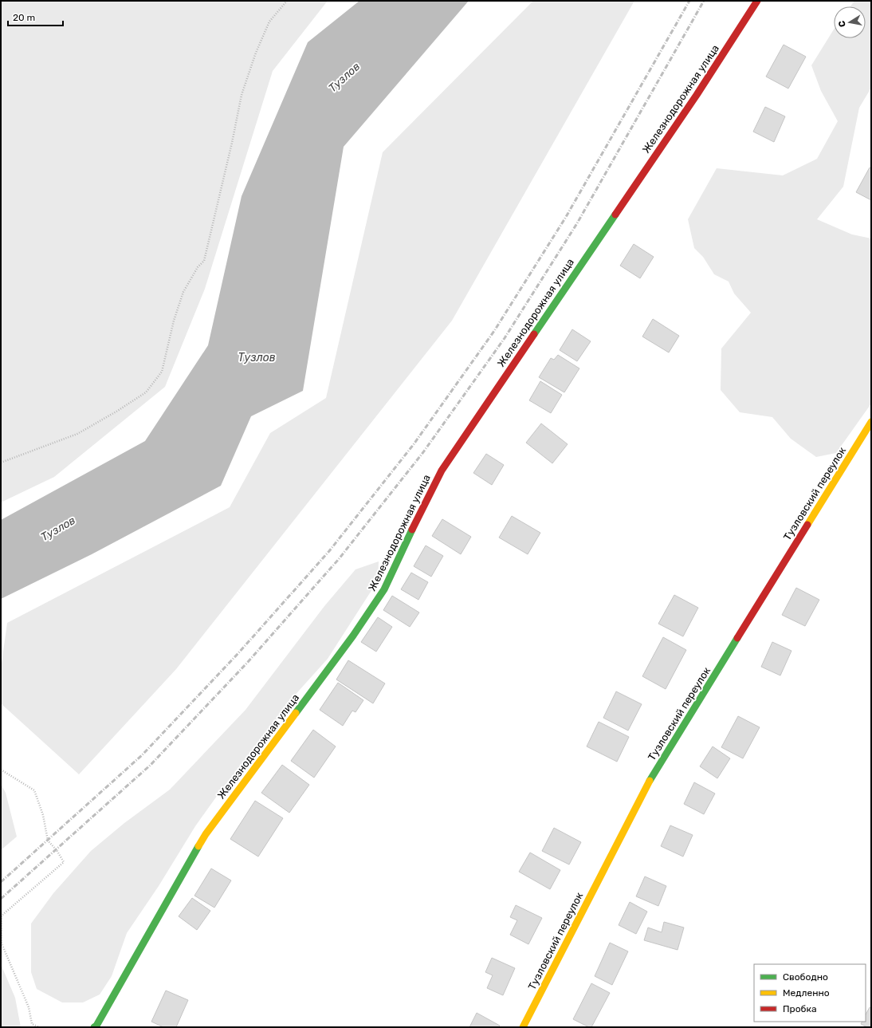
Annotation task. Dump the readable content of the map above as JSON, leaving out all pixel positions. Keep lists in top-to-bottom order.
{
  "streets": {
    "street": ["Железнодорожная улица", "Тузловский переулок"]
  },
  "water": ["Тузлов"],
  "legend": ["Свободно", "Медленно", "Пробка"],
  "scale_bar": "20 m",
  "north": "left"
}
